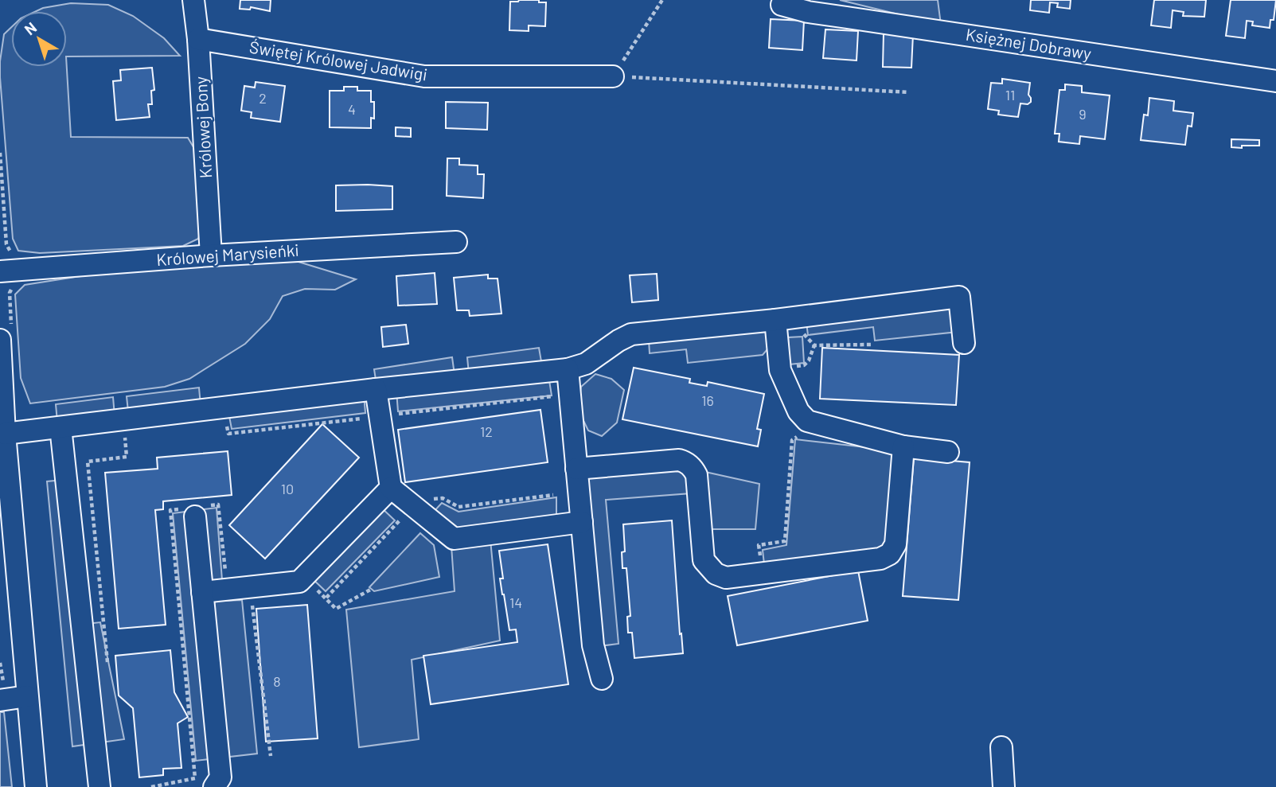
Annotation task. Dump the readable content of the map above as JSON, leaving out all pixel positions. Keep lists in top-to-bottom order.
{
  "streets": {
    "street": [
      "Księżnej Dobrawy",
      "Świętej Królowej Jadwigi",
      "Królowej Bony",
      "Królowej Marysieńki"
    ]
  },
  "crossings": [
    ["Świętej Królowej Jadwigi", "Królowej Bony"],
    ["Królowej Bony", "Królowej Marysieńki"]
  ],
  "house_numbers": [
    "11",
    "2",
    "4",
    "9",
    "16",
    "12",
    "10",
    "14",
    "8"
  ],
  "north": "top left"
}
